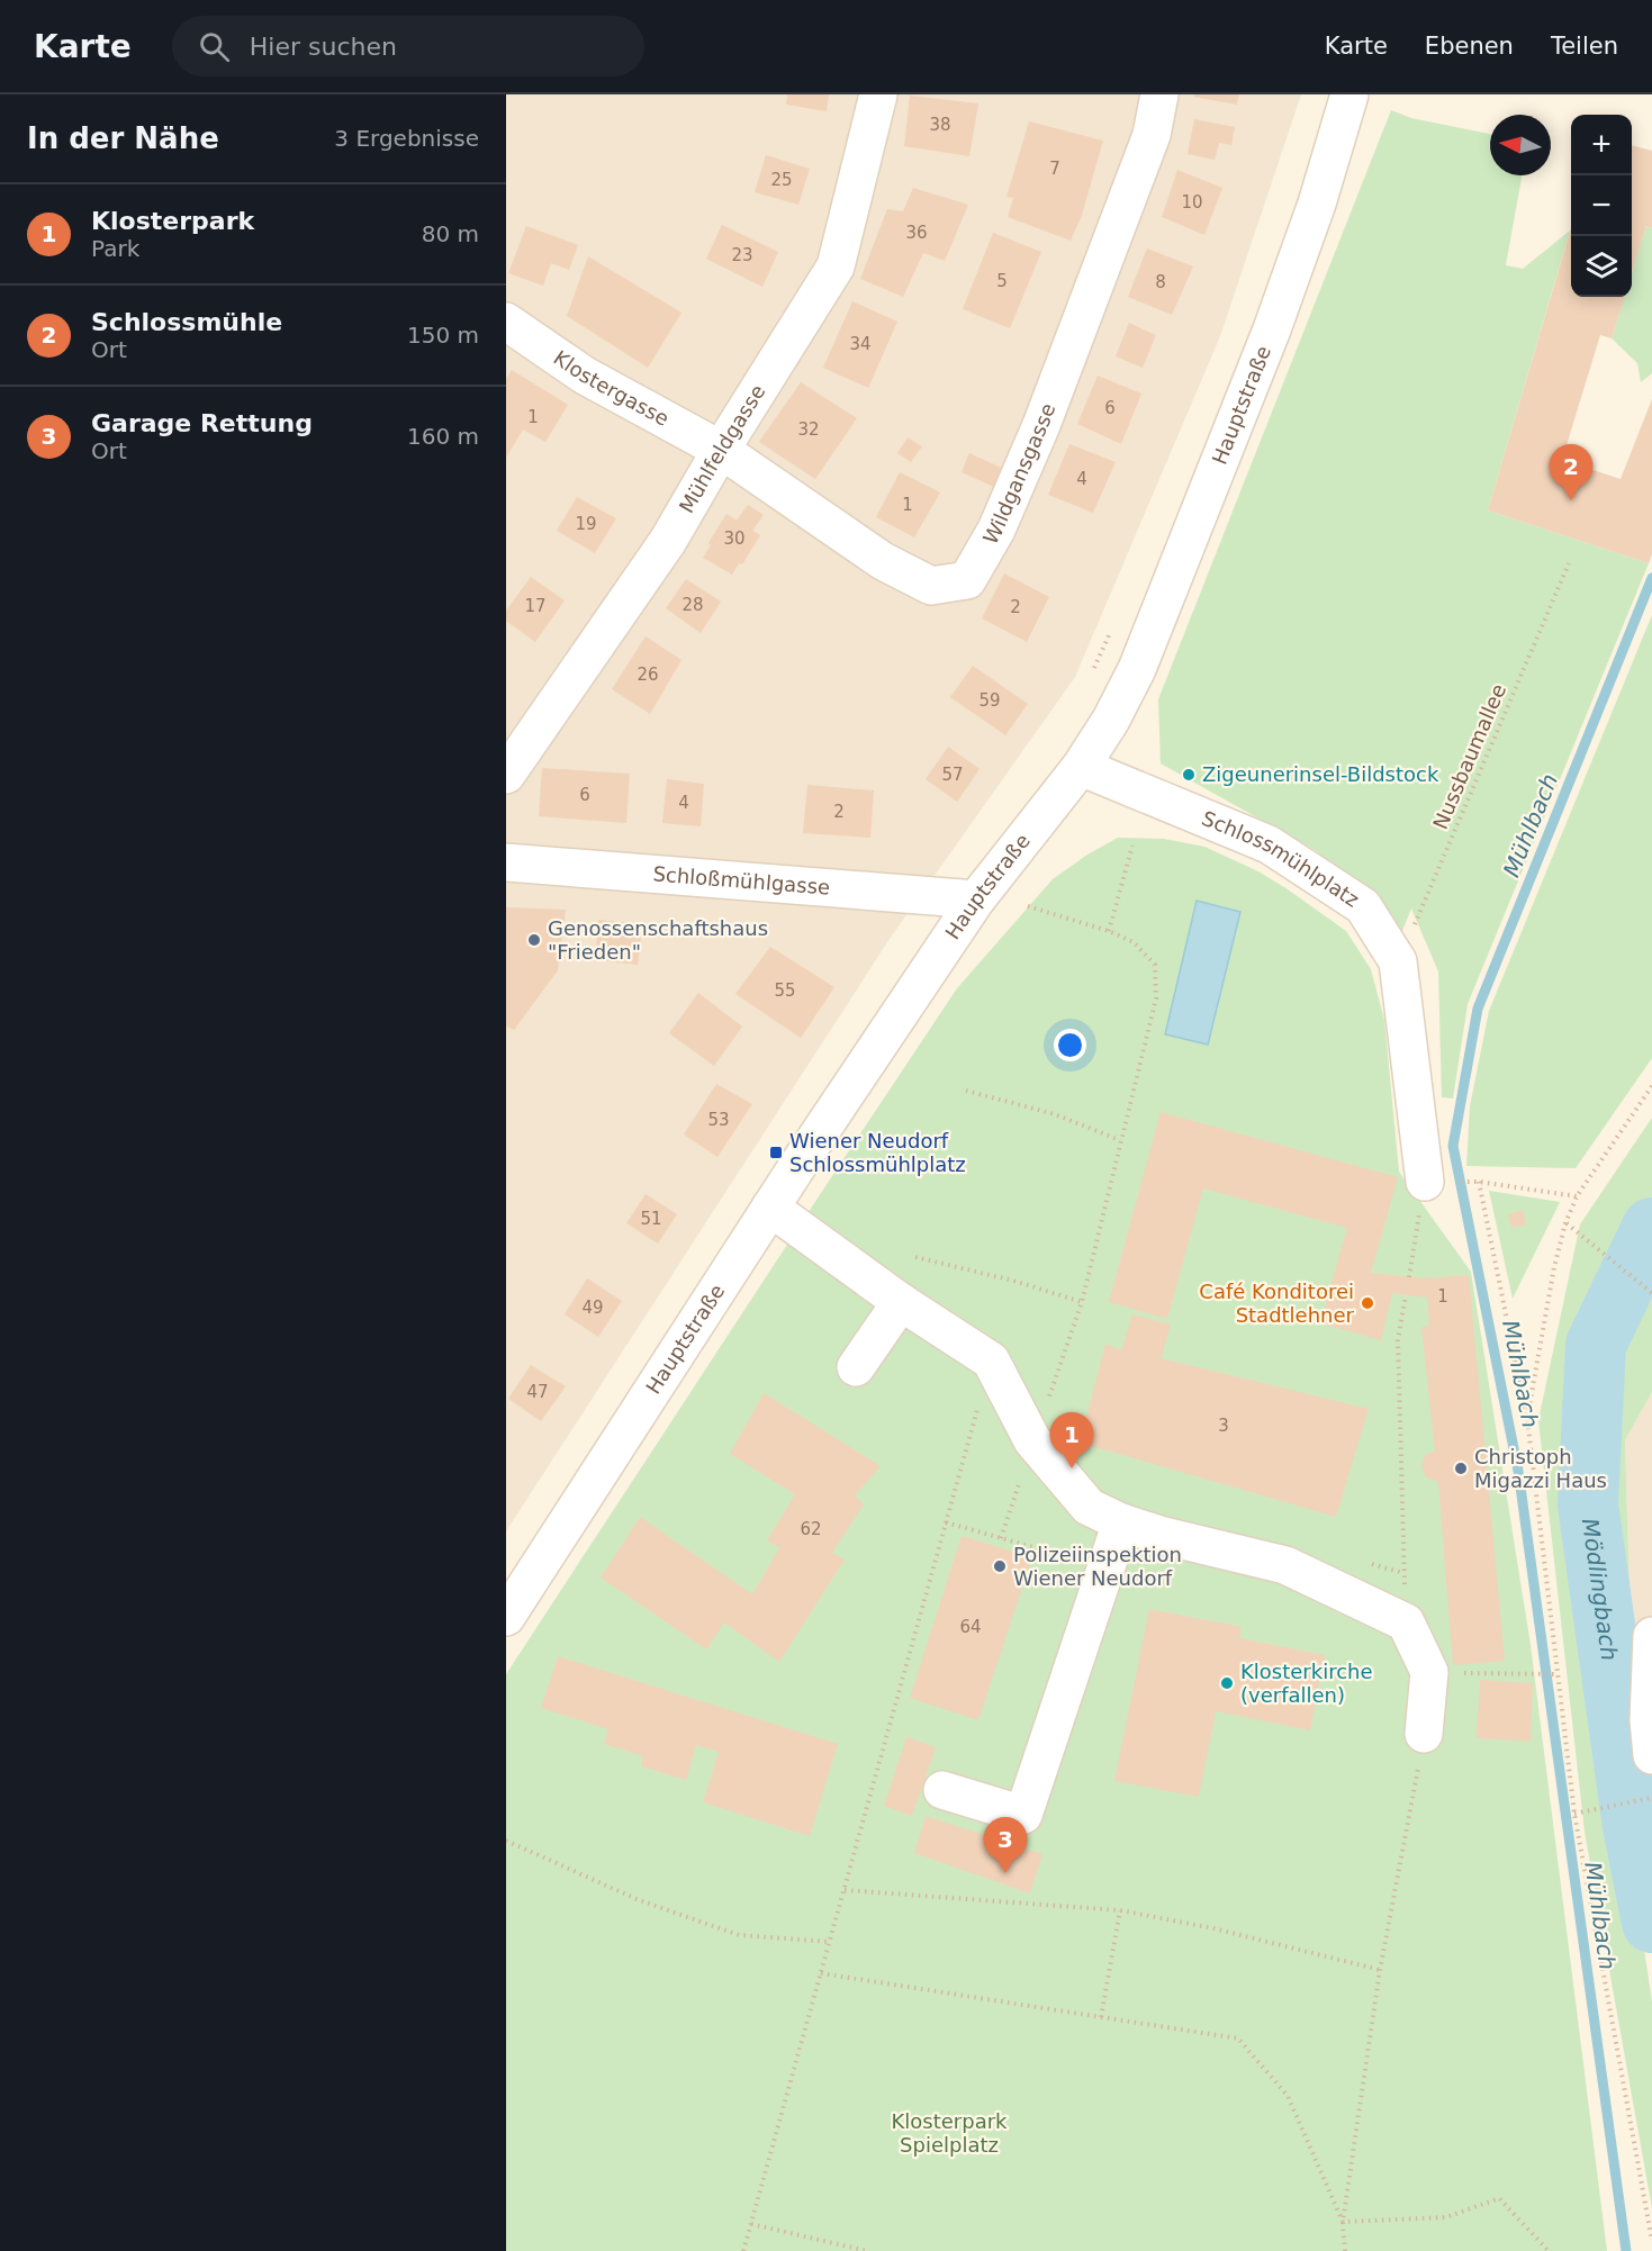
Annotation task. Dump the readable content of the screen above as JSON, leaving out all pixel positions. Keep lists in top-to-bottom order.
{
  "streets": {
    "street": [
      "Klostergasse",
      "Hauptstraße",
      "Mühlfeldgasse",
      "Wildgansgasse",
      "Schlossmühlplatz",
      "Schloßmühlgasse"
    ],
    "path": ["Nussbaumallee"]
  },
  "crossings": [
    ["Klostergasse", "Mühlfeldgasse"],
    ["Klostergasse", "Wildgansgasse"],
    ["Hauptstraße", "Schlossmühlplatz"],
    ["Hauptstraße", "Schloßmühlgasse"],
    ["Mühlfeldgasse", "Wildgansgasse"],
    ["Nussbaumallee", "Schlossmühlplatz"]
  ],
  "water": ["Mühlbach", "Mödlingbach"],
  "parks": ["Klosterpark Spielplatz"],
  "places": {
    "other": [
      "Zigeunerinsel-Bildstock",
      "Genossenschaftshaus \"Frieden\"",
      "Café Konditorei Stadtlehner",
      "Christoph Migazzi Haus",
      "Polizeiinspektion Wiener Neudorf",
      "Klosterkirche (verfallen)"
    ],
    "transit": ["Wiener Neudorf Schlossmühlplatz"]
  },
  "house_numbers": [
    "38",
    "7",
    "25",
    "10",
    "36",
    "23",
    "5",
    "8",
    "34",
    "6",
    "1",
    "32",
    "4",
    "1",
    "19",
    "30",
    "28",
    "17",
    "2",
    "26",
    "59",
    "57",
    "6",
    "4",
    "2",
    "55",
    "53",
    "51",
    "1",
    "49",
    "47",
    "3",
    "62",
    "64"
  ],
  "north": "left",
  "page": {
    "header": "Karte",
    "search": "Hier suchen",
    "nav": ["Karte", "Ebenen", "Teilen"],
    "heading": ["In der Nähe", "3 Ergebnisse"],
    "map_buttons": ["+", "−"],
    "list": [
      {
        "mark": "1",
        "name": "Klosterpark",
        "note": "Park",
        "value": "80 m"
      },
      {
        "mark": "2",
        "name": "Schlossmühle",
        "note": "Ort",
        "value": "150 m"
      },
      {
        "mark": "3",
        "name": "Garage Rettung",
        "note": "Ort",
        "value": "160 m"
      }
    ],
    "pins": ["2", "1", "3"]
  }
}
